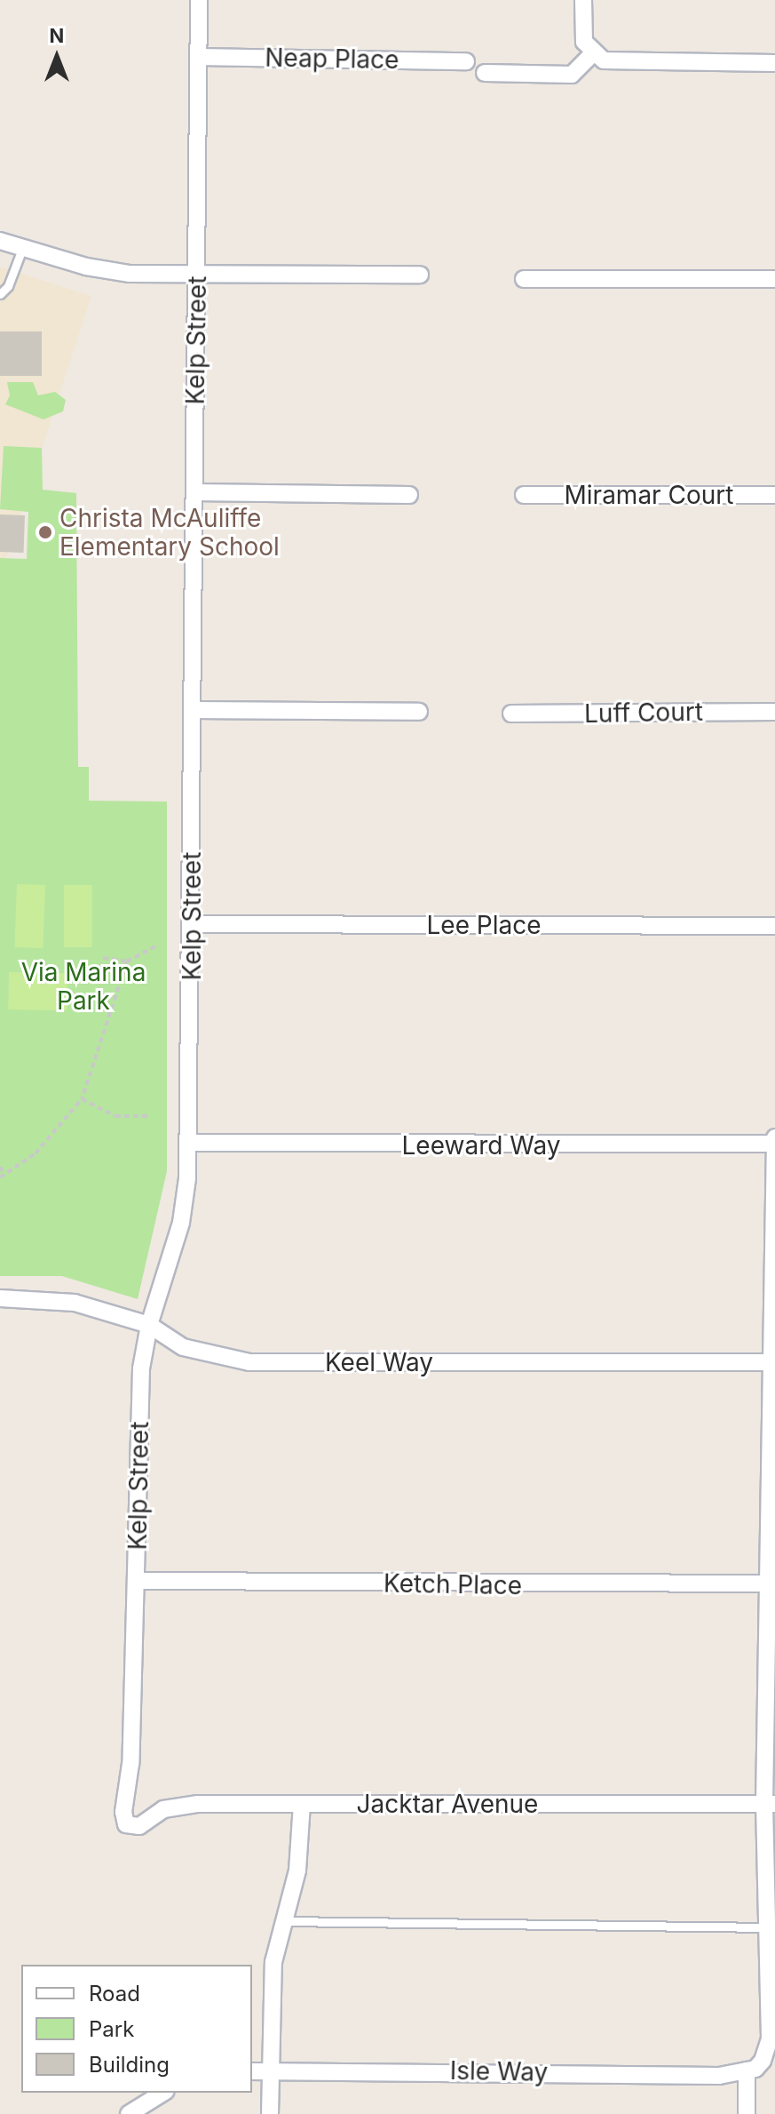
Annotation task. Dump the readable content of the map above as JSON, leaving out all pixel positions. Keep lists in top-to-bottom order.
{
  "streets": {
    "street": [
      "Neap Place",
      "Kelp Street",
      "Miramar Court",
      "Luff Court",
      "Lee Place",
      "Leeward Way",
      "Keel Way",
      "Ketch Place",
      "Jacktar Avenue",
      "Isle Way"
    ]
  },
  "crossings": [
    ["Neap Place", "Kelp Street"],
    ["Kelp Street", "Lee Place"],
    ["Kelp Street", "Leeward Way"],
    ["Kelp Street", "Keel Way"],
    ["Kelp Street", "Ketch Place"],
    ["Kelp Street", "Jacktar Avenue"]
  ],
  "parks": ["Via Marina Park"],
  "places": ["Christa McAuliffe Elementary School"],
  "legend": ["Road", "Park", "Building"],
  "north": "top"
}
